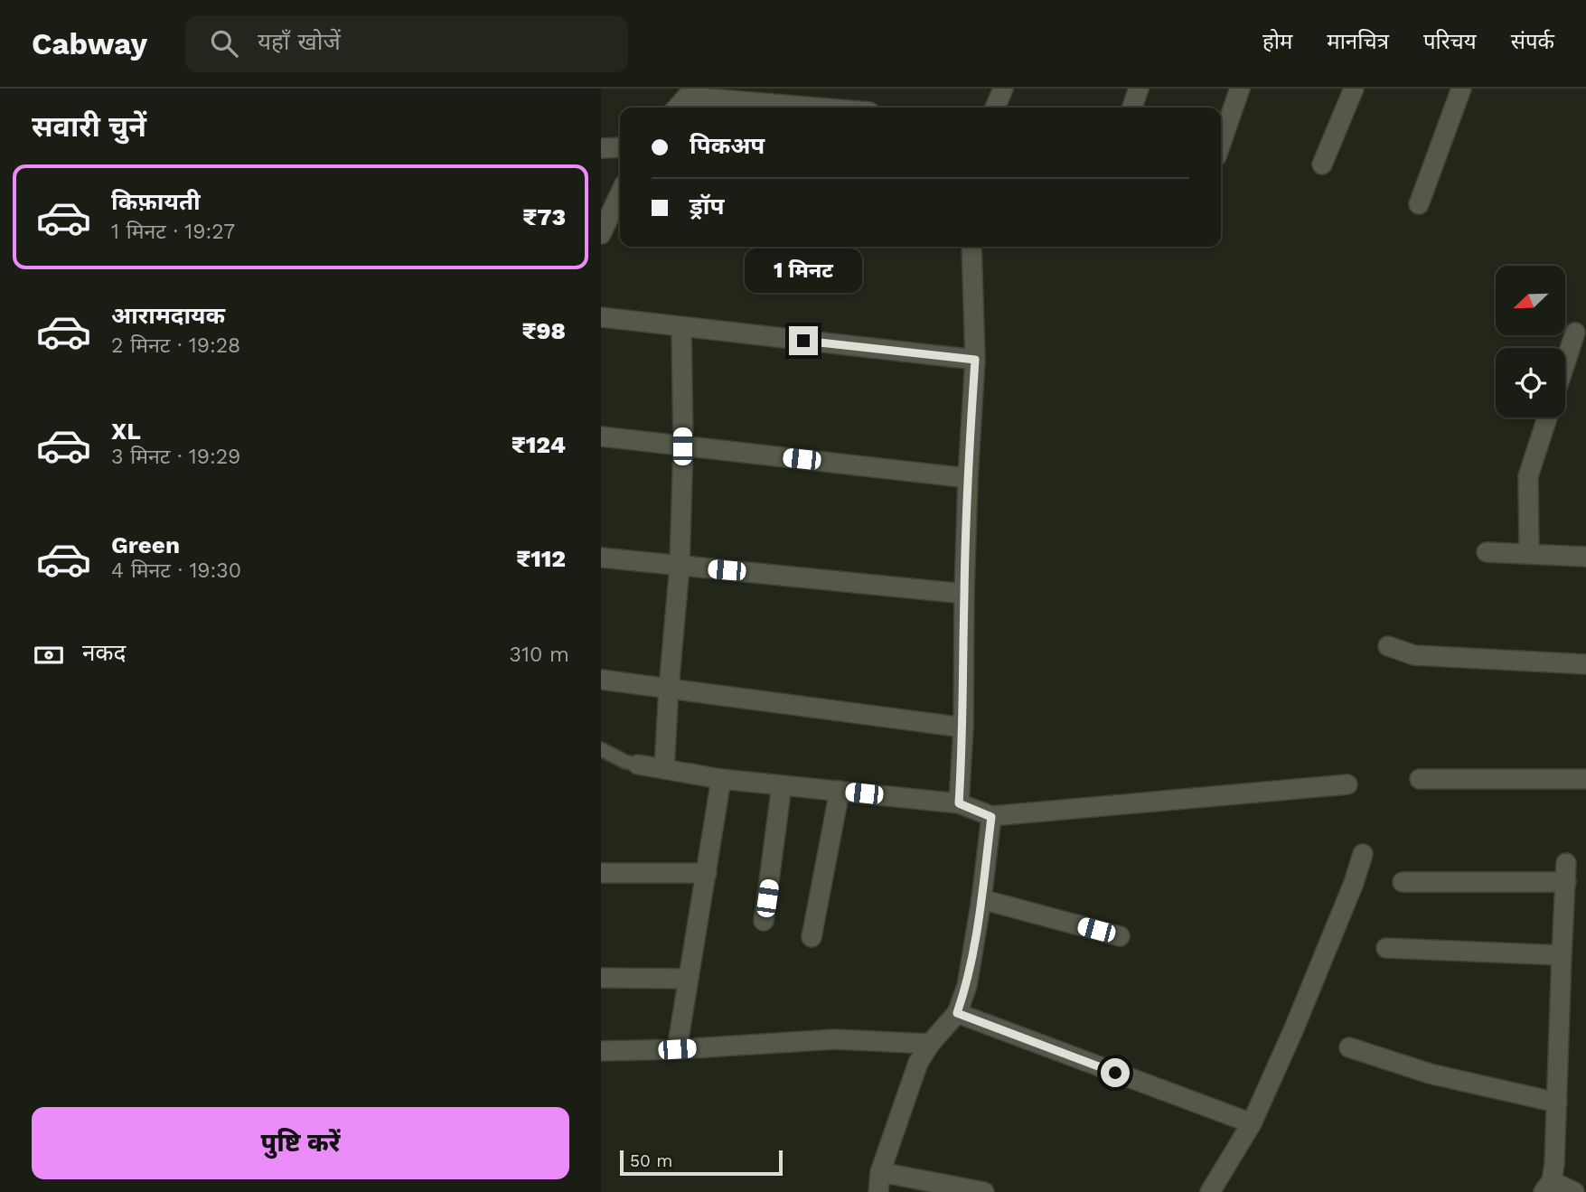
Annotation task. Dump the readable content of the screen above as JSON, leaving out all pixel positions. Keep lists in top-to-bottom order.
{
  "scale_bar": "50 m",
  "north": "bottom left",
  "page": {
    "header": "Cabway",
    "search": "यहाँ खोजें",
    "nav": [
      "होम",
      "मानचित्र",
      "परिचय",
      "संपर्क"
    ],
    "heading": "सवारी चुनें",
    "banner": ["पिकअप", "ड्रॉप"],
    "list": [
      {
        "name": "किफ़ायती",
        "note": "1 मिनट · 19:27",
        "value": "₹73"
      },
      {
        "name": "आरामदायक",
        "note": "2 मिनट · 19:28",
        "value": "₹98"
      },
      {
        "name": "XL",
        "note": "3 मिनट · 19:29",
        "value": "₹124"
      },
      {
        "name": "Green",
        "note": "4 मिनट · 19:30",
        "value": "₹112"
      }
    ],
    "bubble": "1 मिनट",
    "pay": ["नकद", "310 m"],
    "buttons": "पुष्टि करें",
    "scale": "50 m"
  }
}
